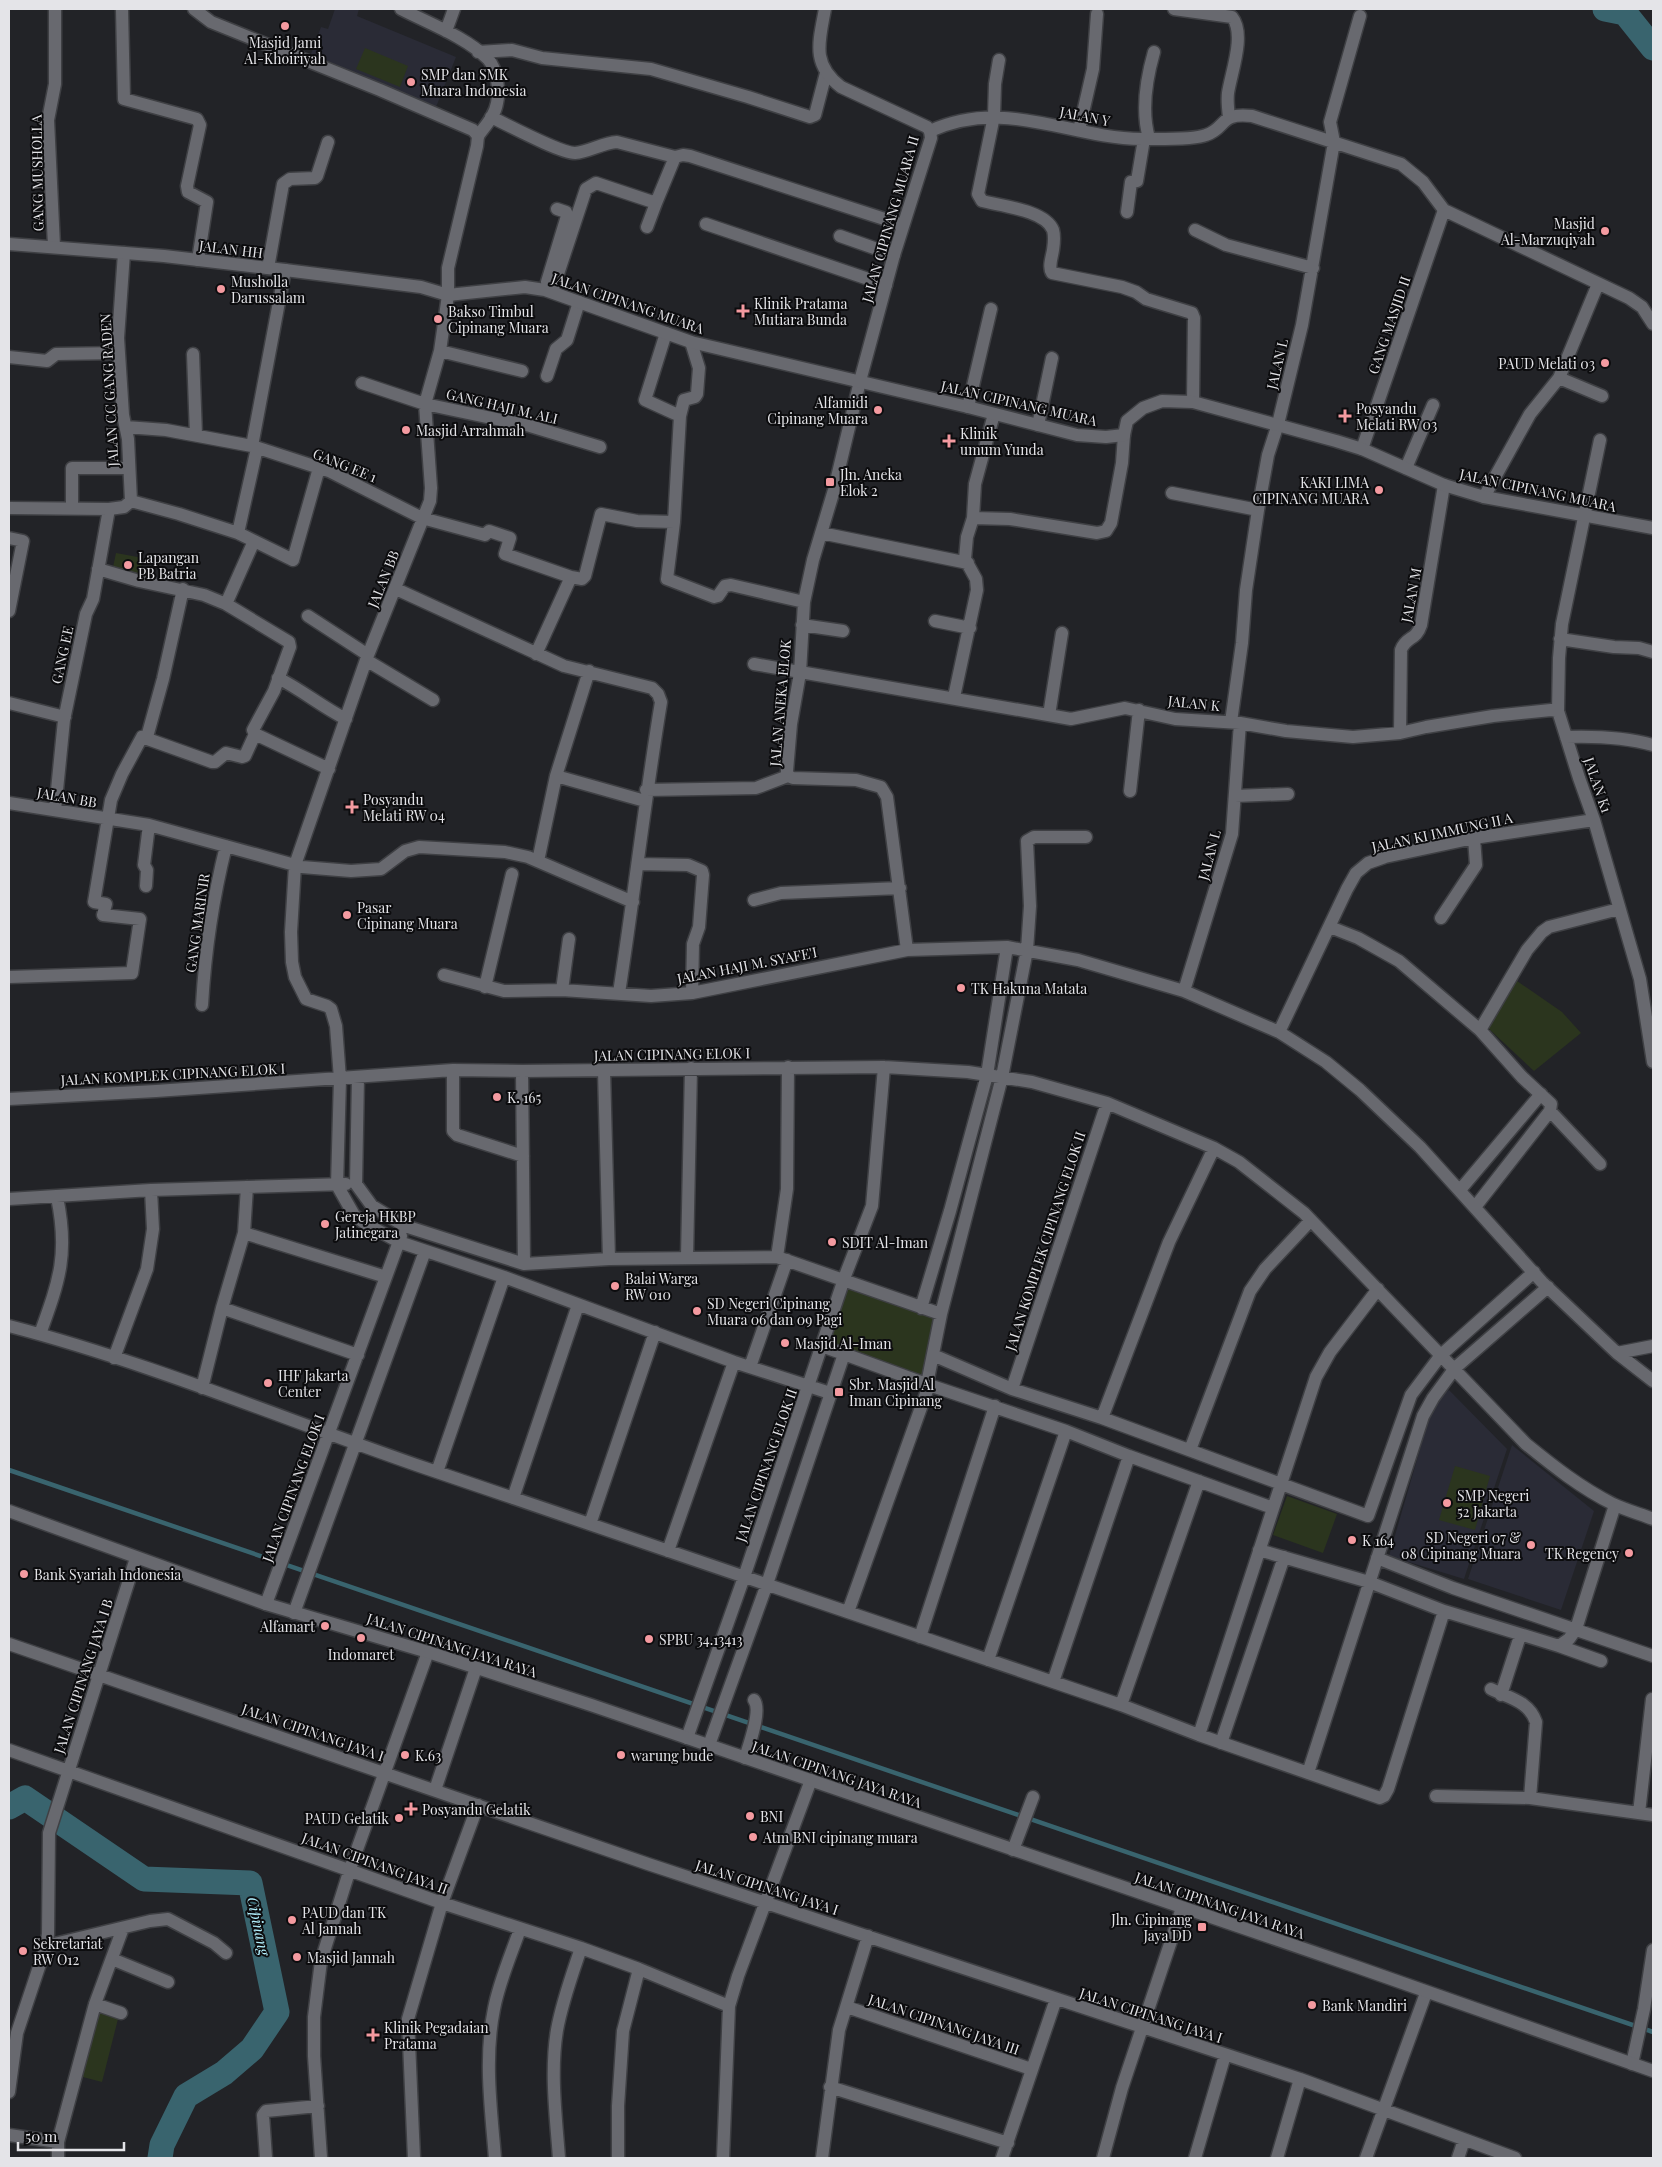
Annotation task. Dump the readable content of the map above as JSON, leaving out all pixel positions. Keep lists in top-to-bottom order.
{
  "streets": {
    "street": [
      "JALAN Y",
      "GANG MUSHOLLA",
      "JALAN CIPINANG MUARA II",
      "JALAN HH",
      "JALAN CIPINANG MUARA",
      "GANG MASJID II",
      "JALAN L",
      "JALAN CC GANG RADEN",
      "GANG HAJI M. ALI",
      "GANG EE 1",
      "JALAN BB",
      "JALAN M",
      "GANG EE",
      "JALAN ANEKA ELOK",
      "JALAN K",
      "JALAN K1",
      "JALAN KI IMMUNG II A",
      "GANG MARINIR",
      "JALAN HAJI M. SYAFE'I",
      "JALAN CIPINANG ELOK I",
      "JALAN KOMPLEK CIPINANG ELOK I",
      "JALAN KOMPLEK CIPINANG ELOK II",
      "JALAN CIPINANG ELOK II",
      "JALAN CIPINANG JAYA RAYA",
      "JALAN CIPINANG JAYA I B",
      "JALAN CIPINANG JAYA I",
      "JALAN CIPINANG JAYA II",
      "JALAN CIPINANG JAYA III"
    ]
  },
  "crossings": [
    ["JALAN Y", "JALAN CIPINANG MUARA II"],
    ["GANG MUSHOLLA", "JALAN HH"],
    ["JALAN CIPINANG MUARA II", "JALAN CIPINANG MUARA"],
    ["JALAN CIPINANG MUARA II", "JALAN ANEKA ELOK"],
    ["JALAN HH", "JALAN CIPINANG MUARA"],
    ["JALAN HH", "JALAN CC GANG RADEN"],
    ["JALAN HH", "JALAN BB"],
    ["JALAN CIPINANG MUARA", "GANG MASJID II"],
    ["JALAN CIPINANG MUARA", "JALAN L"],
    ["JALAN CIPINANG MUARA", "JALAN BB"],
    ["JALAN CIPINANG MUARA", "JALAN M"],
    ["JALAN CIPINANG MUARA", "JALAN ANEKA ELOK"],
    ["JALAN CIPINANG MUARA", "JALAN K1"],
    ["JALAN L", "JALAN K"],
    ["JALAN CC GANG RADEN", "GANG EE 1"],
    ["GANG HAJI M. ALI", "JALAN BB"],
    ["GANG EE 1", "JALAN BB"],
    ["JALAN BB", "GANG EE"],
    ["JALAN BB", "GANG MARINIR"],
    ["JALAN BB", "JALAN CIPINANG ELOK I"],
    ["JALAN BB", "JALAN KOMPLEK CIPINANG ELOK I"],
    ["JALAN M", "JALAN K"],
    ["JALAN ANEKA ELOK", "JALAN K"],
    ["JALAN ANEKA ELOK", "JALAN HAJI M. SYAFE'I"],
    ["JALAN K", "JALAN K1"],
    ["JALAN K1", "JALAN KI IMMUNG II A"],
    ["JALAN CIPINANG ELOK I", "JALAN KOMPLEK CIPINANG ELOK I"],
    ["JALAN CIPINANG ELOK I", "JALAN CIPINANG JAYA RAYA"],
    ["JALAN CIPINANG ELOK II", "JALAN CIPINANG JAYA RAYA"],
    ["JALAN CIPINANG JAYA RAYA", "JALAN CIPINANG JAYA I B"],
    ["JALAN CIPINANG JAYA I B", "JALAN CIPINANG JAYA I"],
    ["JALAN CIPINANG JAYA I B", "JALAN CIPINANG JAYA II"]
  ],
  "water": ["Cipinang"],
  "places": {
    "other": [
      "Masjid Jami Al-Khoiriyah",
      "SMP dan SMK Muara Indonesia",
      "Masjid Al-Marzuqiyah",
      "Musholla Darussalam",
      "Bakso Timbul Cipinang Muara",
      "PAUD Melati 03",
      "Alfamidi Cipinang Muara",
      "Masjid Arrahmah",
      "KAKI LIMA CIPINANG MUARA",
      "Lapangan PB Batria",
      "Pasar Cipinang Muara",
      "TK Hakuna Matata",
      "K. 165",
      "Gereja HKBP Jatinegara",
      "SDIT Al-Iman",
      "Balai Warga RW 010",
      "SD Negeri Cipinang Muara 06 dan 09 Pagi",
      "Masjid Al-Iman",
      "IHF Jakarta Center",
      "SMP Negeri 52 Jakarta",
      "K 164",
      "SD Negeri 07 & 08 Cipinang Muara",
      "TK Regency",
      "Bank Syariah Indonesia",
      "Alfamart",
      "Indomaret",
      "SPBU 34.13413",
      "K.63",
      "warung bude",
      "BNI",
      "PAUD Gelatik",
      "Atm BNI cipinang muara",
      "PAUD dan TK Al Jannah",
      "Sekretariat RW O12",
      "Masjid Jannah",
      "Bank Mandiri"
    ],
    "health": [
      "Klinik Pratama Mutiara Bunda",
      "Posyandu Melati RW 03",
      "Klinik umum Yunda",
      "Posyandu Melati RW 04",
      "Posyandu Gelatik",
      "Klinik Pegadaian Pratama"
    ],
    "transit": ["Jln. Aneka Elok 2", "Sbr. Masjid Al Iman Cipinang", "Jln. Cipinang Jaya DD"]
  },
  "scale_bar": "50 m"
}
